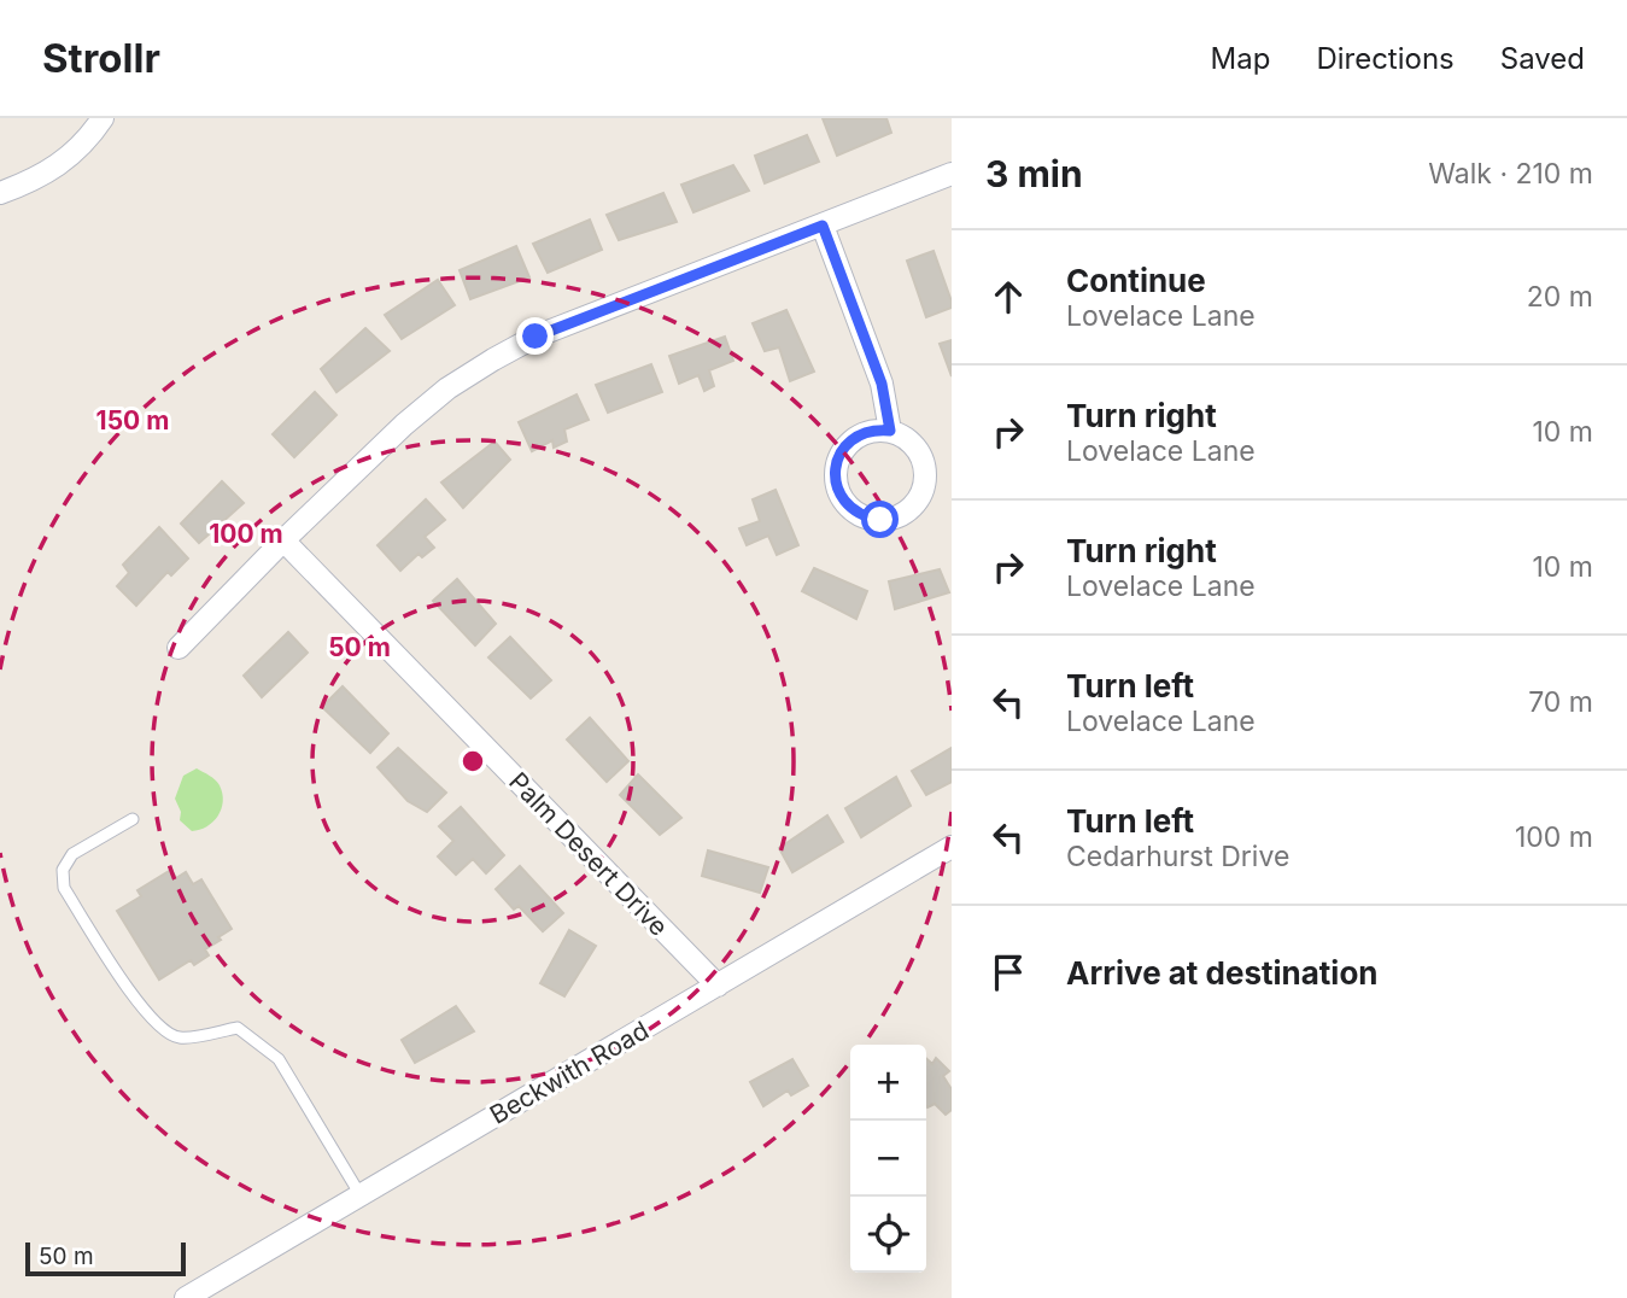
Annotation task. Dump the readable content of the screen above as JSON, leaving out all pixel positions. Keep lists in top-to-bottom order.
{
  "streets": {
    "street": ["Palm Desert Drive", "Beckwith Road"]
  },
  "crossings": [
    ["Palm Desert Drive", "Beckwith Road"]
  ],
  "scale_bar": "50 m",
  "page": {
    "header": "Strollr",
    "nav": ["Map", "Directions", "Saved"],
    "heading": ["3 min", "Walk · 210 m"],
    "list": [
      ["Continue", "Lovelace Lane", "20 m"],
      ["Turn right", "Lovelace Lane", "10 m"],
      ["Turn right", "Lovelace Lane", "10 m"],
      ["Turn left", "Lovelace Lane", "70 m"],
      ["Turn left", "Cedarhurst Drive", "100 m"],
      "Arrive at destination"
    ],
    "map_buttons": ["+", "−"],
    "scale": "50 m"
  },
  "rings": ["150 m", "100 m", "50 m"]
}
